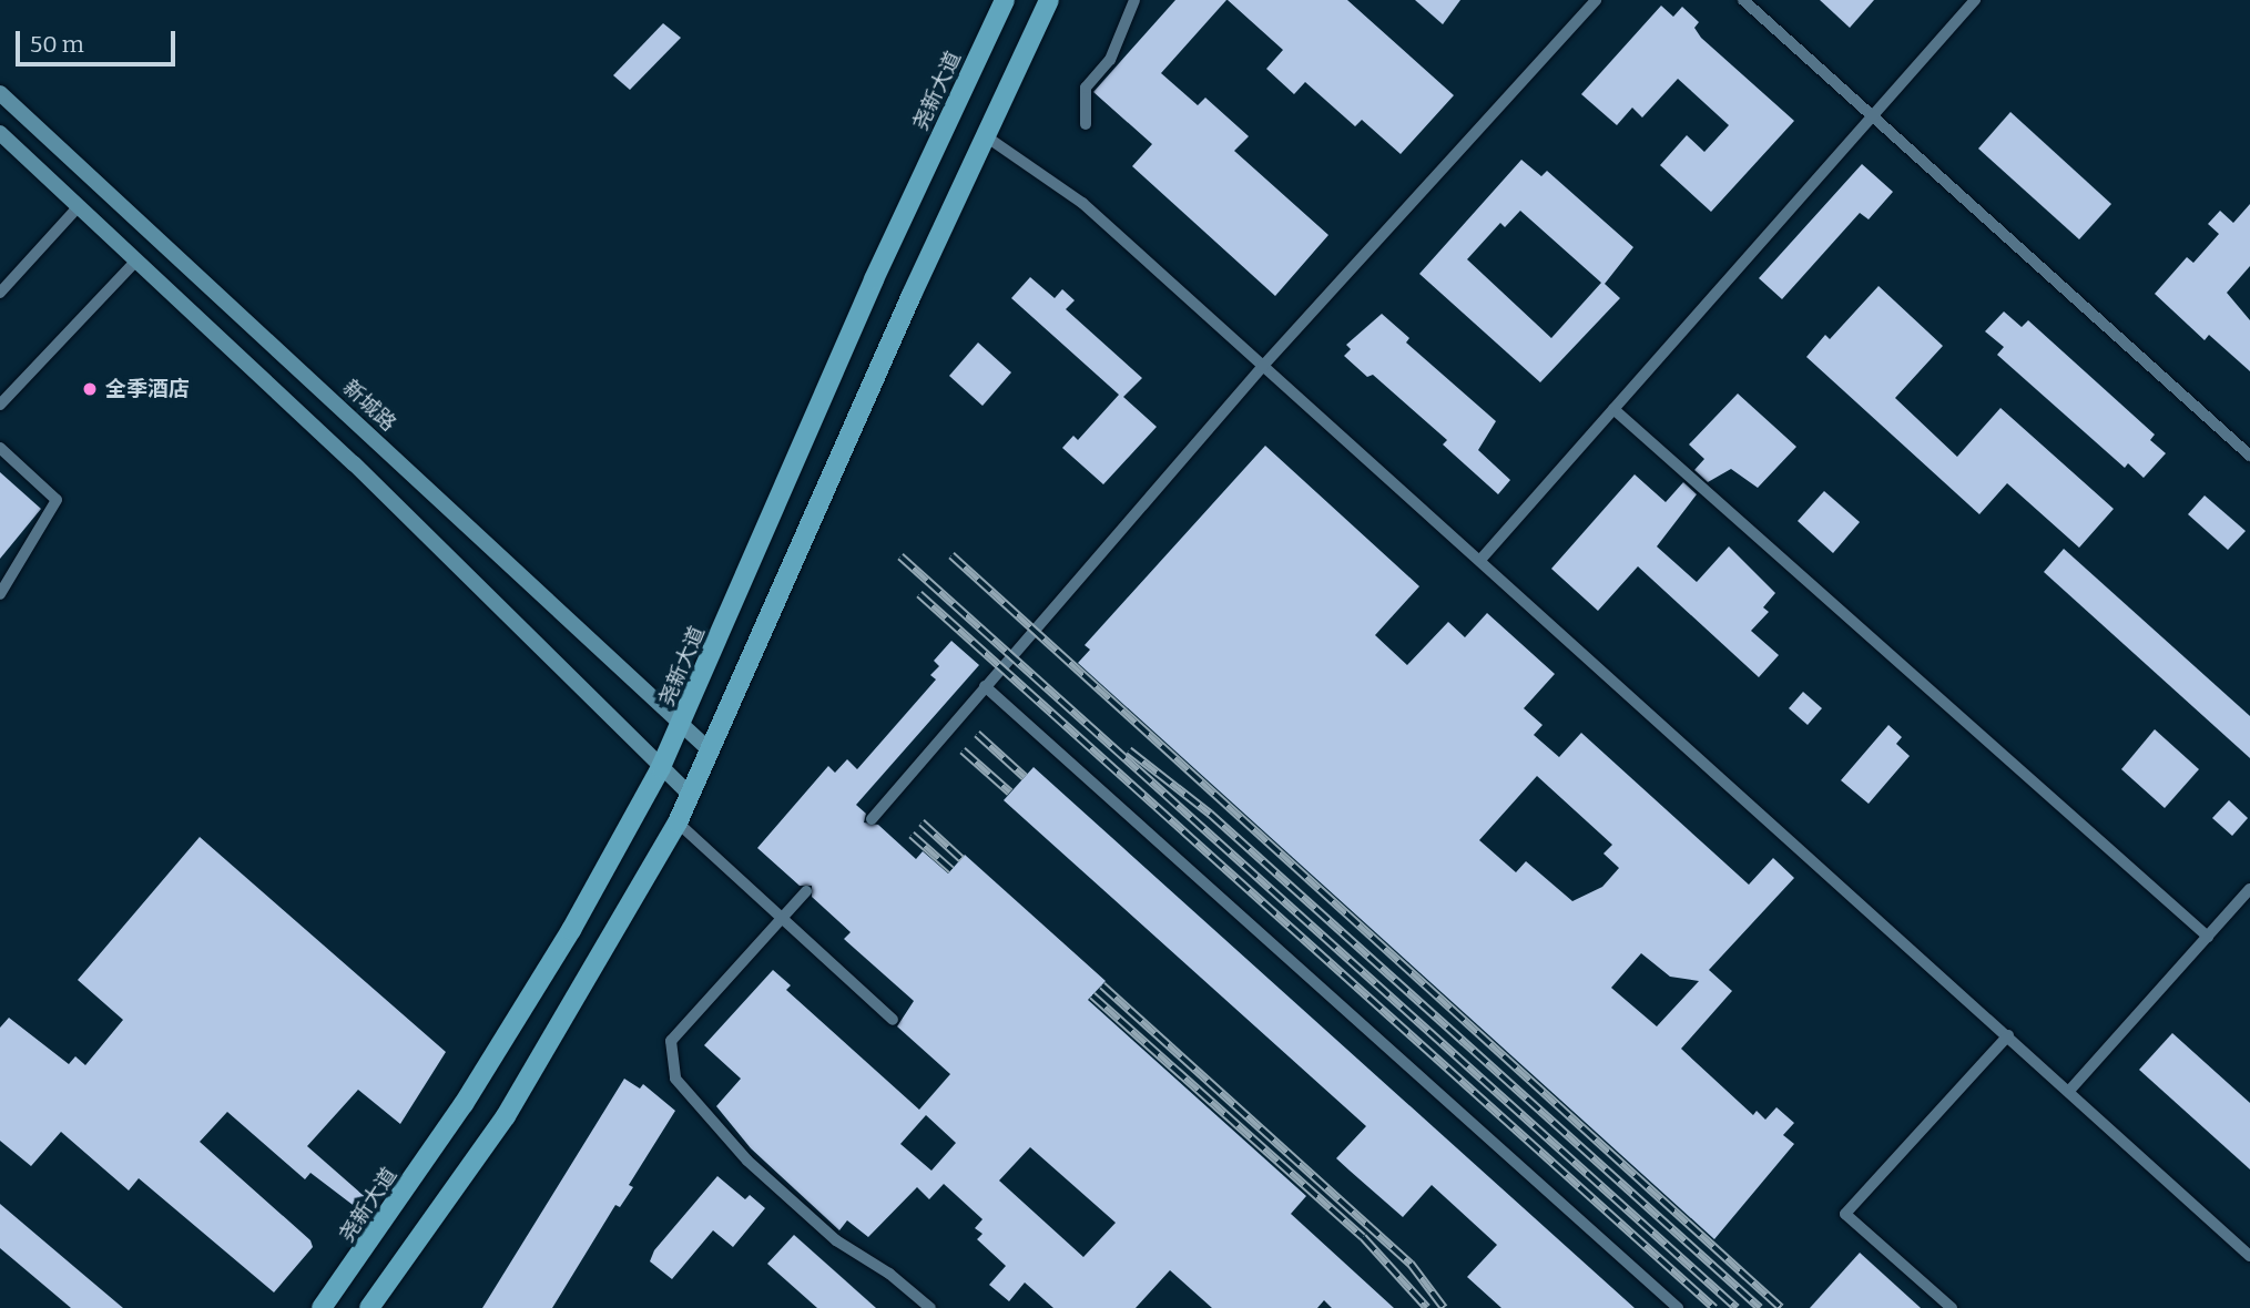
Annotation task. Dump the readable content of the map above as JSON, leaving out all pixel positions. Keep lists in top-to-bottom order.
{
  "streets": {
    "main road": ["尧新大道", "新城路"]
  },
  "crossings": [
    ["尧新大道", "新城路"]
  ],
  "places": ["全季酒店"],
  "scale_bar": "50 m"
}
